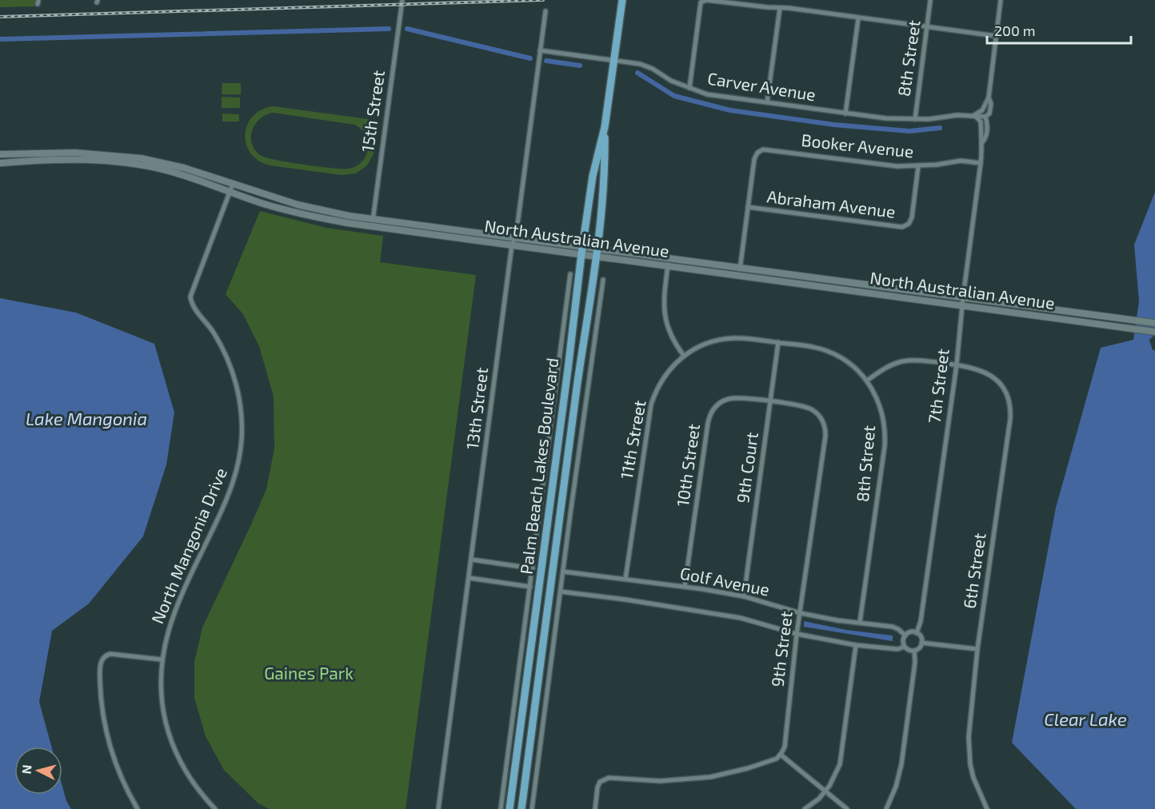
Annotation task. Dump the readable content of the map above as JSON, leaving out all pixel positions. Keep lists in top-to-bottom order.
{
  "streets": {
    "main road": ["North Australian Avenue", "Palm Beach Lakes Boulevard"],
    "street": [
      "8th Street",
      "Carver Avenue",
      "15th Street",
      "Booker Avenue",
      "Abraham Avenue",
      "7th Street",
      "13th Street",
      "11th Street",
      "10th Street",
      "9th Court",
      "North Mangonia Drive",
      "6th Street",
      "Golf Avenue",
      "9th Street"
    ]
  },
  "crossings": [
    ["8th Street", "Carver Avenue"],
    ["8th Street", "11th Street"],
    ["8th Street", "9th Court"],
    ["8th Street", "6th Street"],
    ["8th Street", "Golf Avenue"],
    ["Carver Avenue", "7th Street"],
    ["Carver Avenue", "13th Street"],
    ["Carver Avenue", "Palm Beach Lakes Boulevard"],
    ["15th Street", "North Australian Avenue"],
    ["Booker Avenue", "Abraham Avenue"],
    ["Booker Avenue", "7th Street"],
    ["North Australian Avenue", "7th Street"],
    ["North Australian Avenue", "13th Street"],
    ["North Australian Avenue", "Palm Beach Lakes Boulevard"],
    ["North Australian Avenue", "North Mangonia Drive"],
    ["7th Street", "6th Street"],
    ["7th Street", "Golf Avenue"],
    ["11th Street", "9th Court"],
    ["11th Street", "Golf Avenue"],
    ["10th Street", "9th Court"],
    ["10th Street", "Golf Avenue"],
    ["10th Street", "9th Street"],
    ["9th Court", "Golf Avenue"],
    ["9th Court", "9th Street"],
    ["Golf Avenue", "9th Street"]
  ],
  "water": ["Lake Mangonia", "Clear Lake"],
  "parks": ["Gaines Park"],
  "scale_bar": "200 m",
  "north": "left"
}
